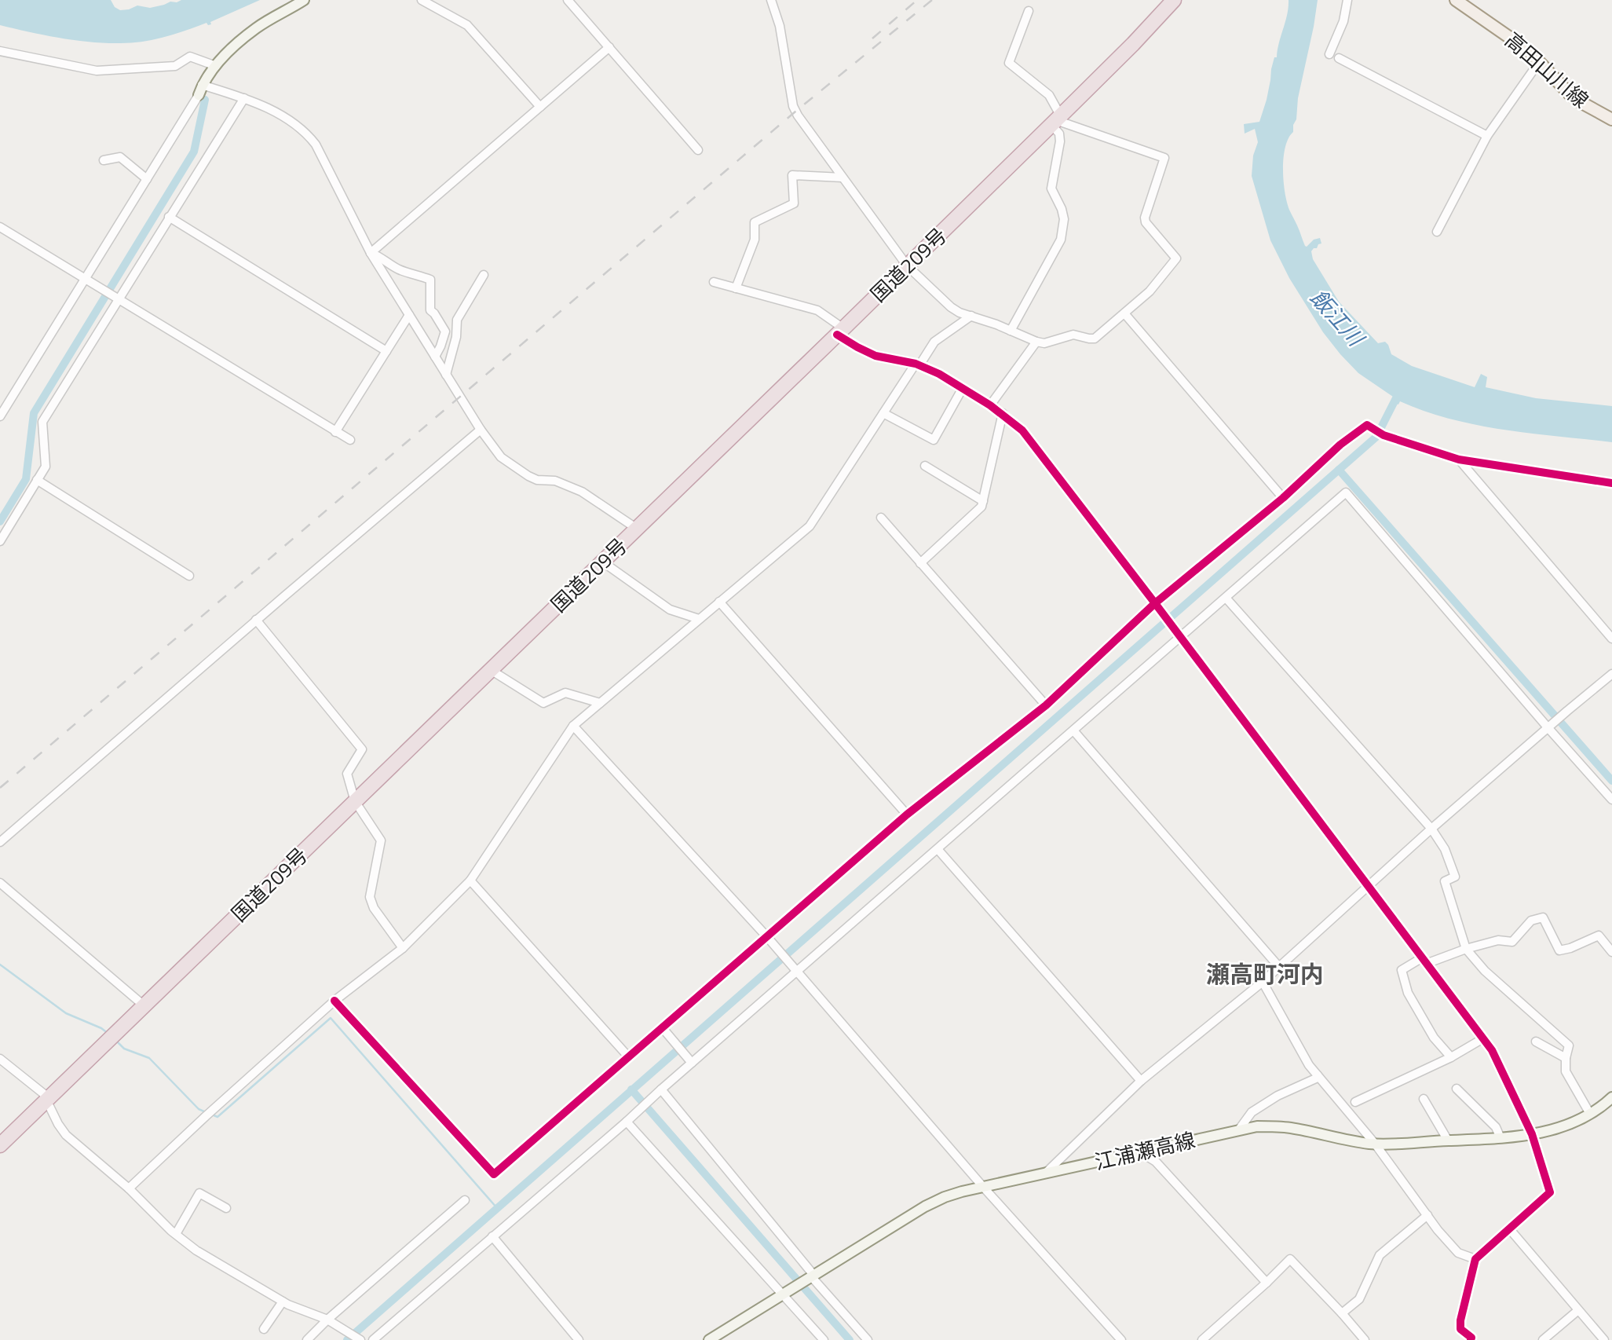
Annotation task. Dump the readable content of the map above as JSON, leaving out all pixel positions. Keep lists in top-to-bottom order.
{
  "streets": {
    "highway": ["国道209号"],
    "main road": ["高田山川線", "江浦瀬高線"]
  },
  "districts": ["瀬高町河内"],
  "water": ["飯江川"]
}
